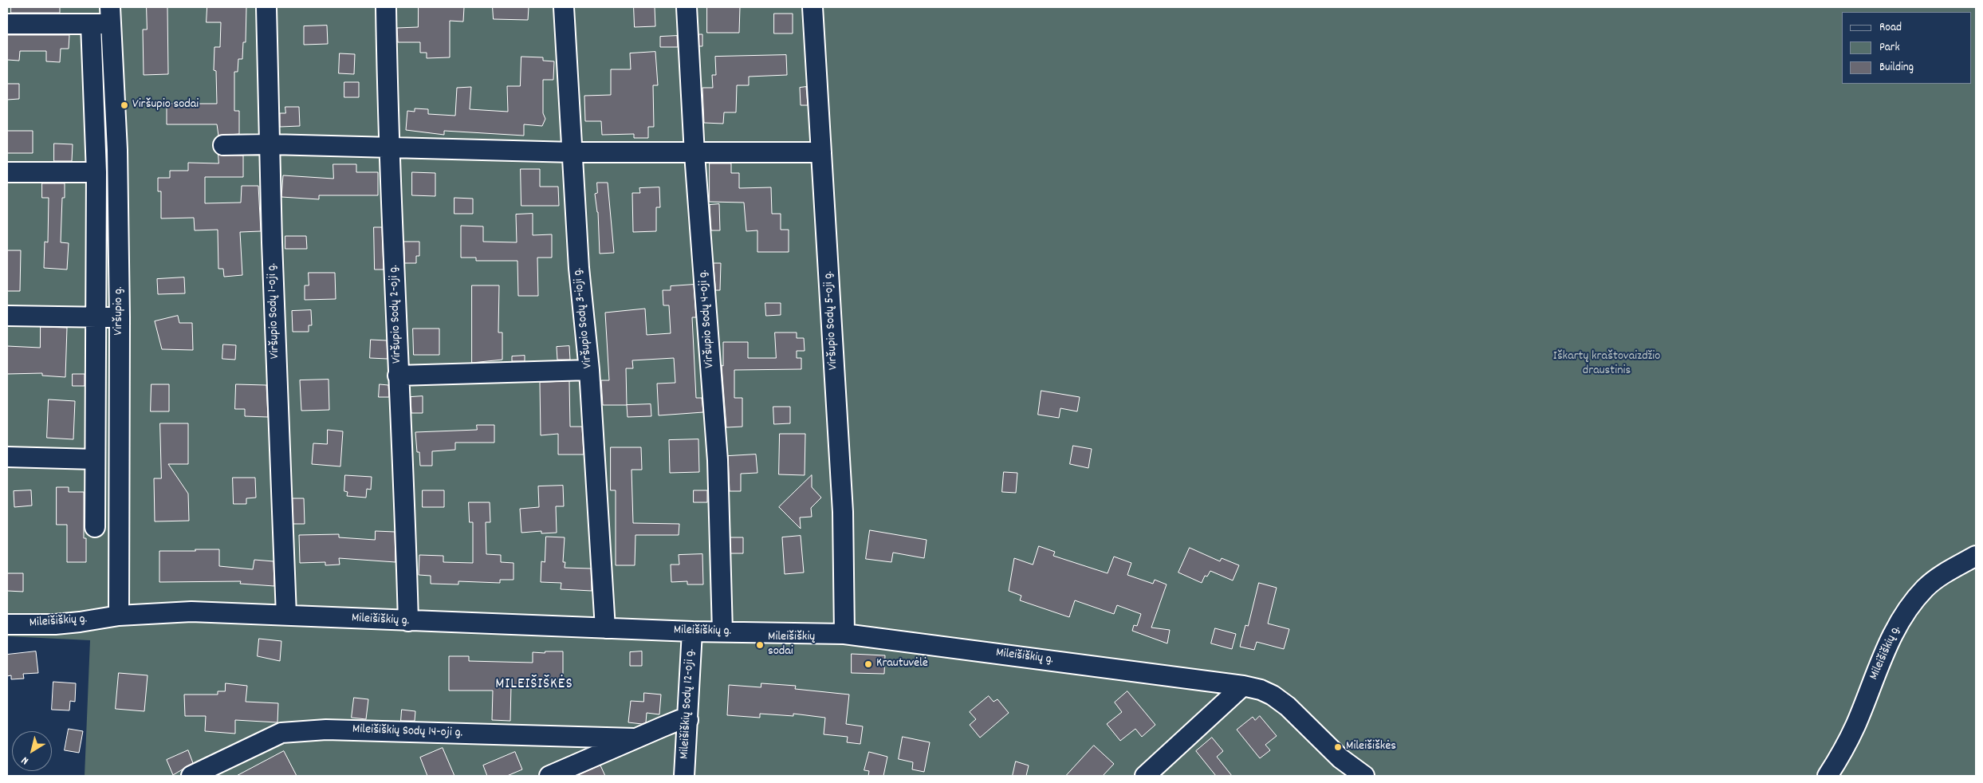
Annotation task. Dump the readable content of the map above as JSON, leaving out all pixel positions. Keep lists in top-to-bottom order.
{
  "streets": {
    "street": [
      "Viršupio g.",
      "Viršupio Sodų 1-oji g.",
      "Viršupio Sodų 2-oji g.",
      "Viršupio Sodų 3-ioji g.",
      "Viršupio Sodų 4-oji g.",
      "Viršupio Sodų 5-oji g.",
      "Mileišiškių g.",
      "Mileišiškių Sodų 12-oji g.",
      "Mileišiškių Sodų 14-oji g."
    ]
  },
  "crossings": [
    ["Viršupio g.", "Mileišiškių g."],
    ["Viršupio Sodų 1-oji g.", "Mileišiškių g."],
    ["Viršupio Sodų 2-oji g.", "Mileišiškių g."],
    ["Viršupio Sodų 3-ioji g.", "Mileišiškių g."],
    ["Viršupio Sodų 4-oji g.", "Mileišiškių g."],
    ["Viršupio Sodų 5-oji g.", "Mileišiškių g."],
    ["Mileišiškių g.", "Mileišiškių Sodų 12-oji g."]
  ],
  "districts": ["MILEIŠIŠKĖS"],
  "parks": ["Iškartų kraštovaizdžio draustinis"],
  "places": [
    "Viršupio sodai",
    "Mileišiškių sodai",
    "Krautuvėlė",
    "Mileišiškės"
  ],
  "legend": ["Road", "Park", "Building"],
  "north": "bottom left"
}
